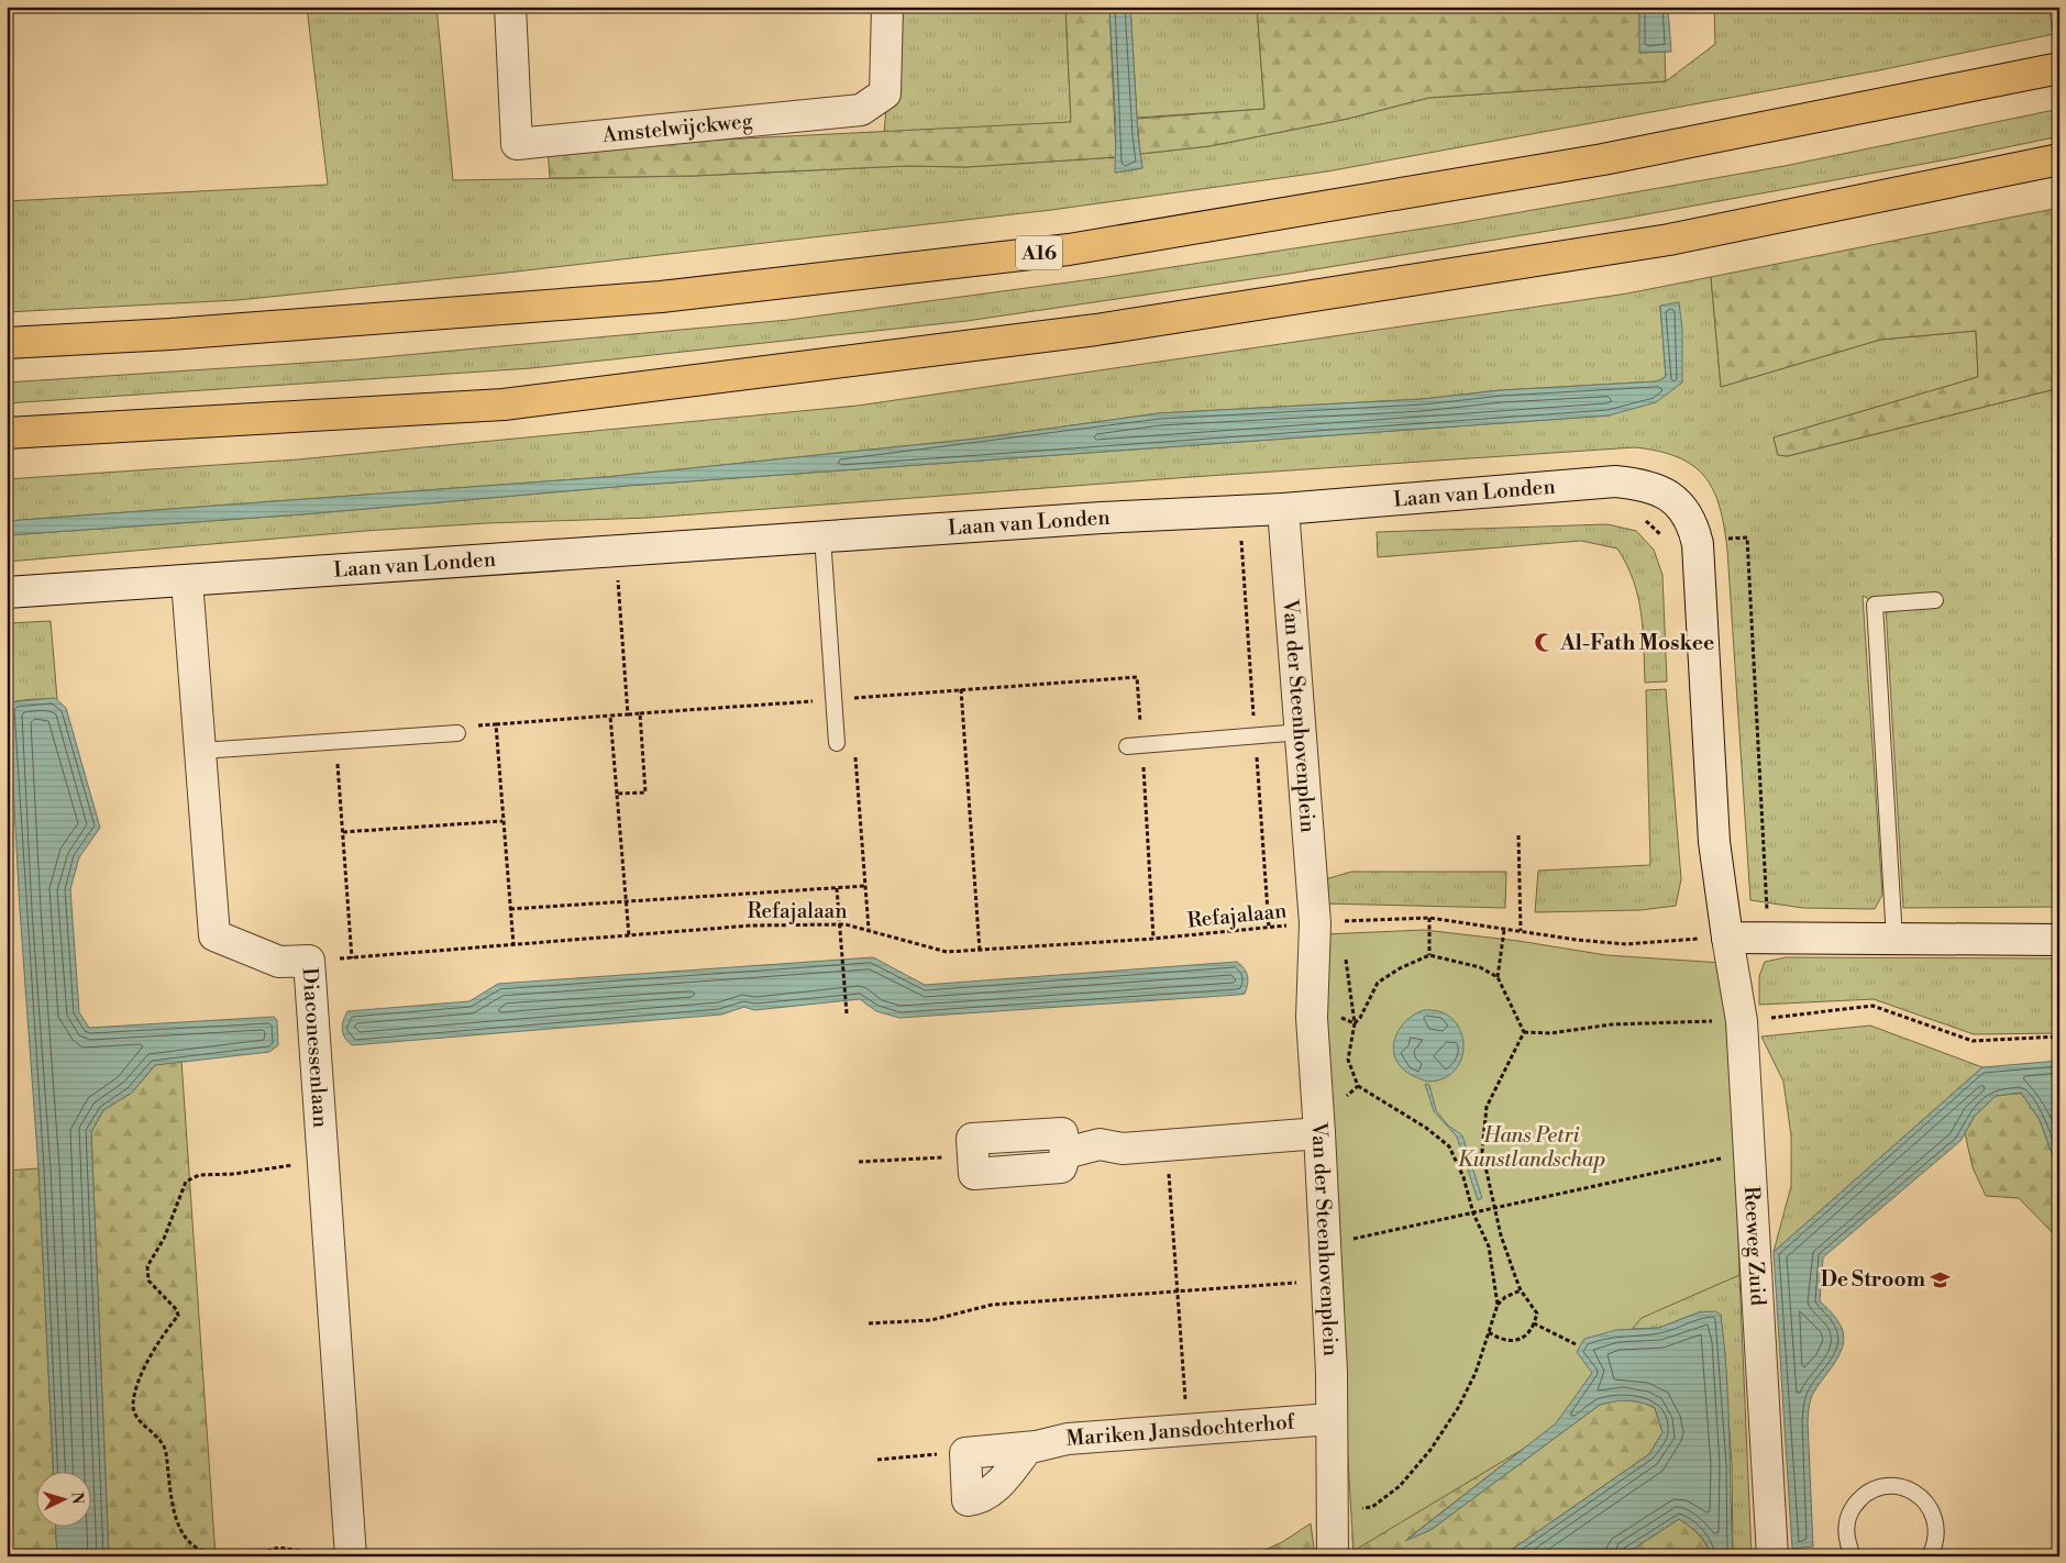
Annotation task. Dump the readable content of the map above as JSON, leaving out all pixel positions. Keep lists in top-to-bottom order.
{
  "streets": {
    "highway": ["A16"],
    "street": [
      "Amstelwijckweg",
      "Laan van Londen",
      "Van der Steenhovenplein",
      "Diaconessenlaan",
      "Reeweg Zuid",
      "Mariken Jansdochterhof"
    ],
    "path": ["Refajalaan"]
  },
  "crossings": [
    ["Laan van Londen", "Van der Steenhovenplein"],
    ["Laan van Londen", "Diaconessenlaan"],
    ["Laan van Londen", "Reeweg Zuid"],
    ["Van der Steenhovenplein", "Refajalaan"],
    ["Van der Steenhovenplein", "Mariken Jansdochterhof"],
    ["Refajalaan", "Diaconessenlaan"]
  ],
  "parks": ["Hans Petri Kunstlandschap"],
  "places": {
    "mosque": ["Al-Fath Moskee"],
    "school or university": ["De Stroom"]
  },
  "north": "right"
}
